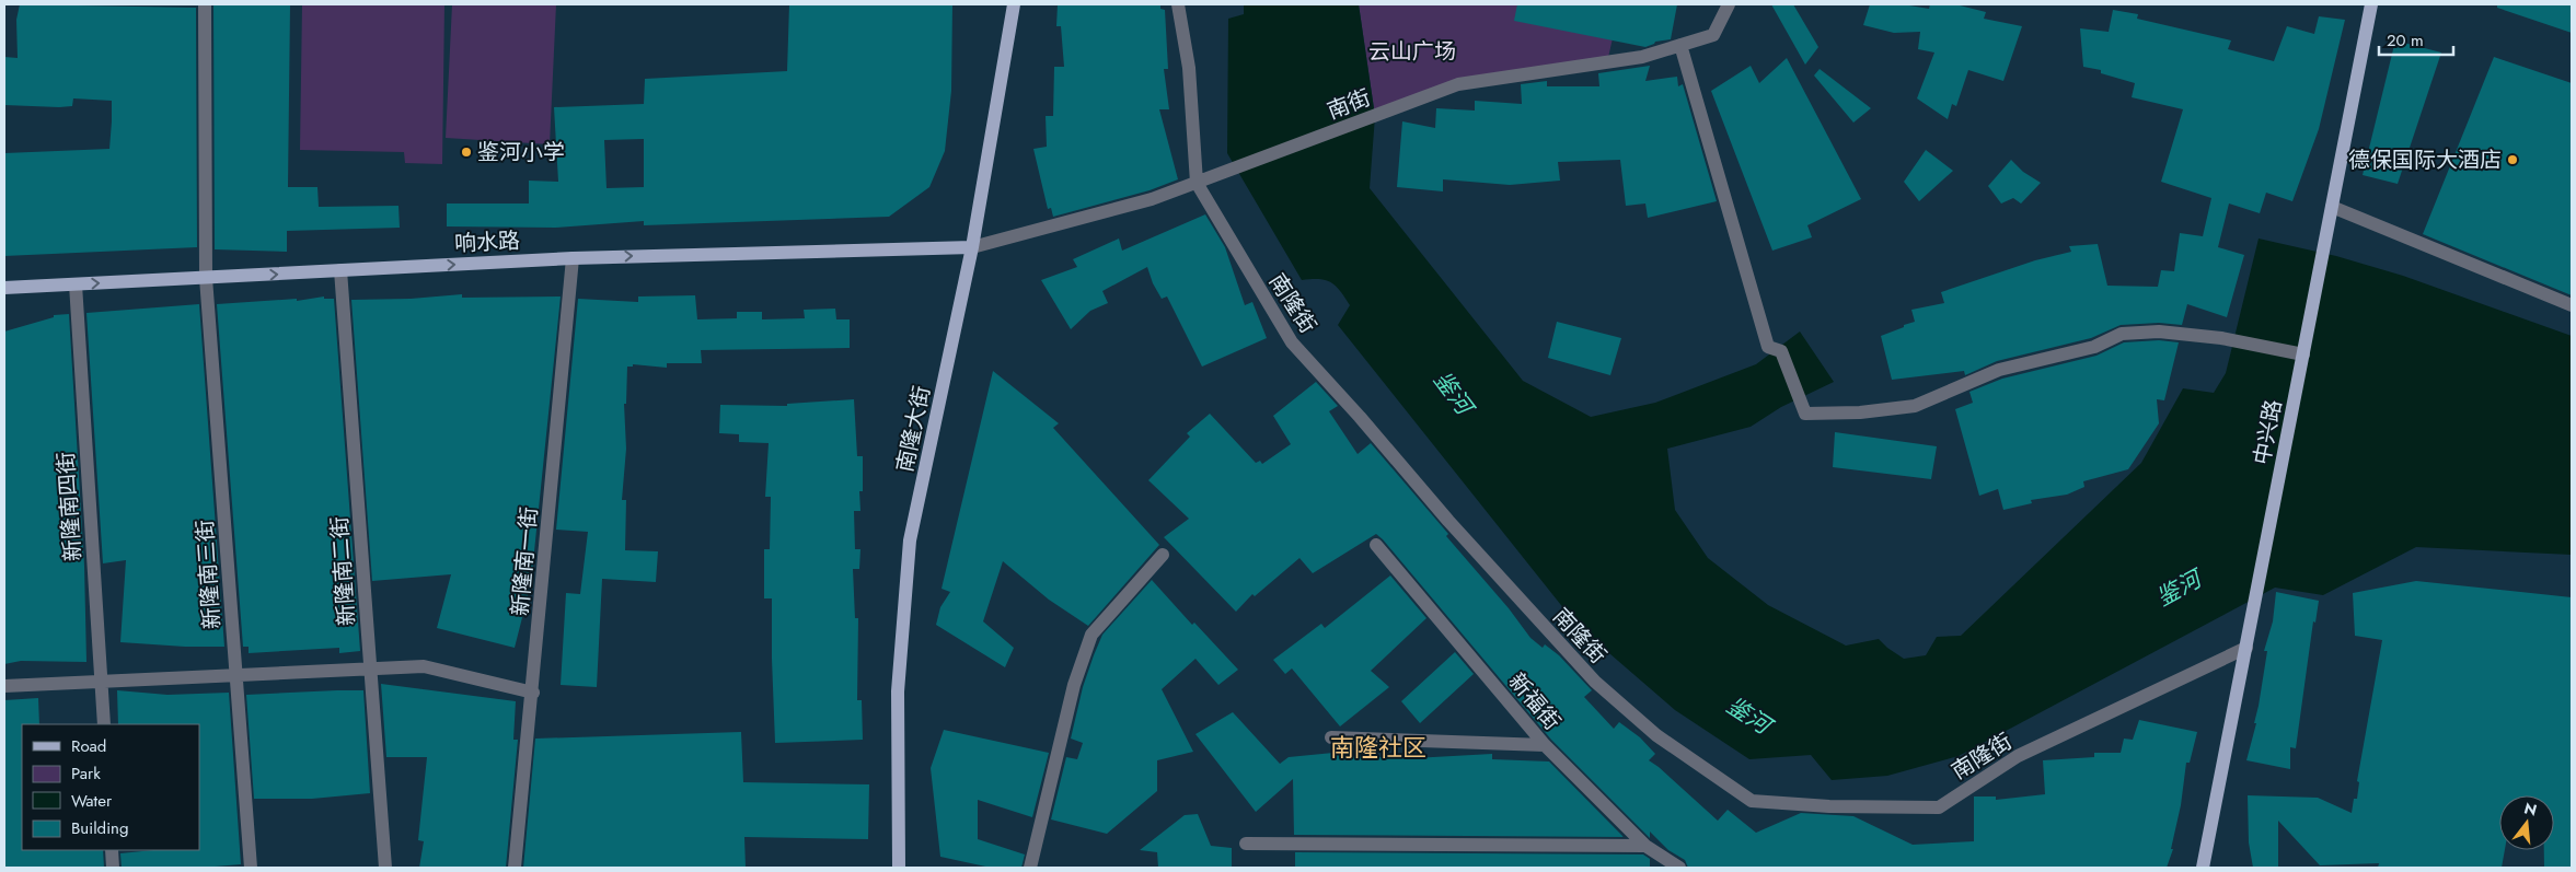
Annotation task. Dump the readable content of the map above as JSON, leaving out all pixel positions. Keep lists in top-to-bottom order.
{
  "streets": {
    "main road": ["响水路", "南隆大街", "中兴路"],
    "street": [
      "南街",
      "南隆街",
      "新隆南四街",
      "新隆南一街",
      "新隆南二街",
      "新隆南三街",
      "新福街"
    ]
  },
  "crossings": [
    ["南街", "响水路"],
    ["南街", "南隆街"],
    ["南街", "南隆大街"],
    ["响水路", "南隆大街"],
    ["响水路", "新隆南四街"],
    ["响水路", "新隆南一街"],
    ["响水路", "新隆南二街"],
    ["响水路", "新隆南三街"],
    ["南隆街", "中兴路"]
  ],
  "one_way": ["响水路"],
  "districts": ["南隆社区"],
  "water": ["鉴河"],
  "parks": ["云山广场"],
  "places": ["鉴河小学", "德保国际大酒店"],
  "legend": [
    "Road",
    "Park",
    "Water",
    "Building"
  ],
  "scale_bar": "20 m",
  "north": "top"
}
